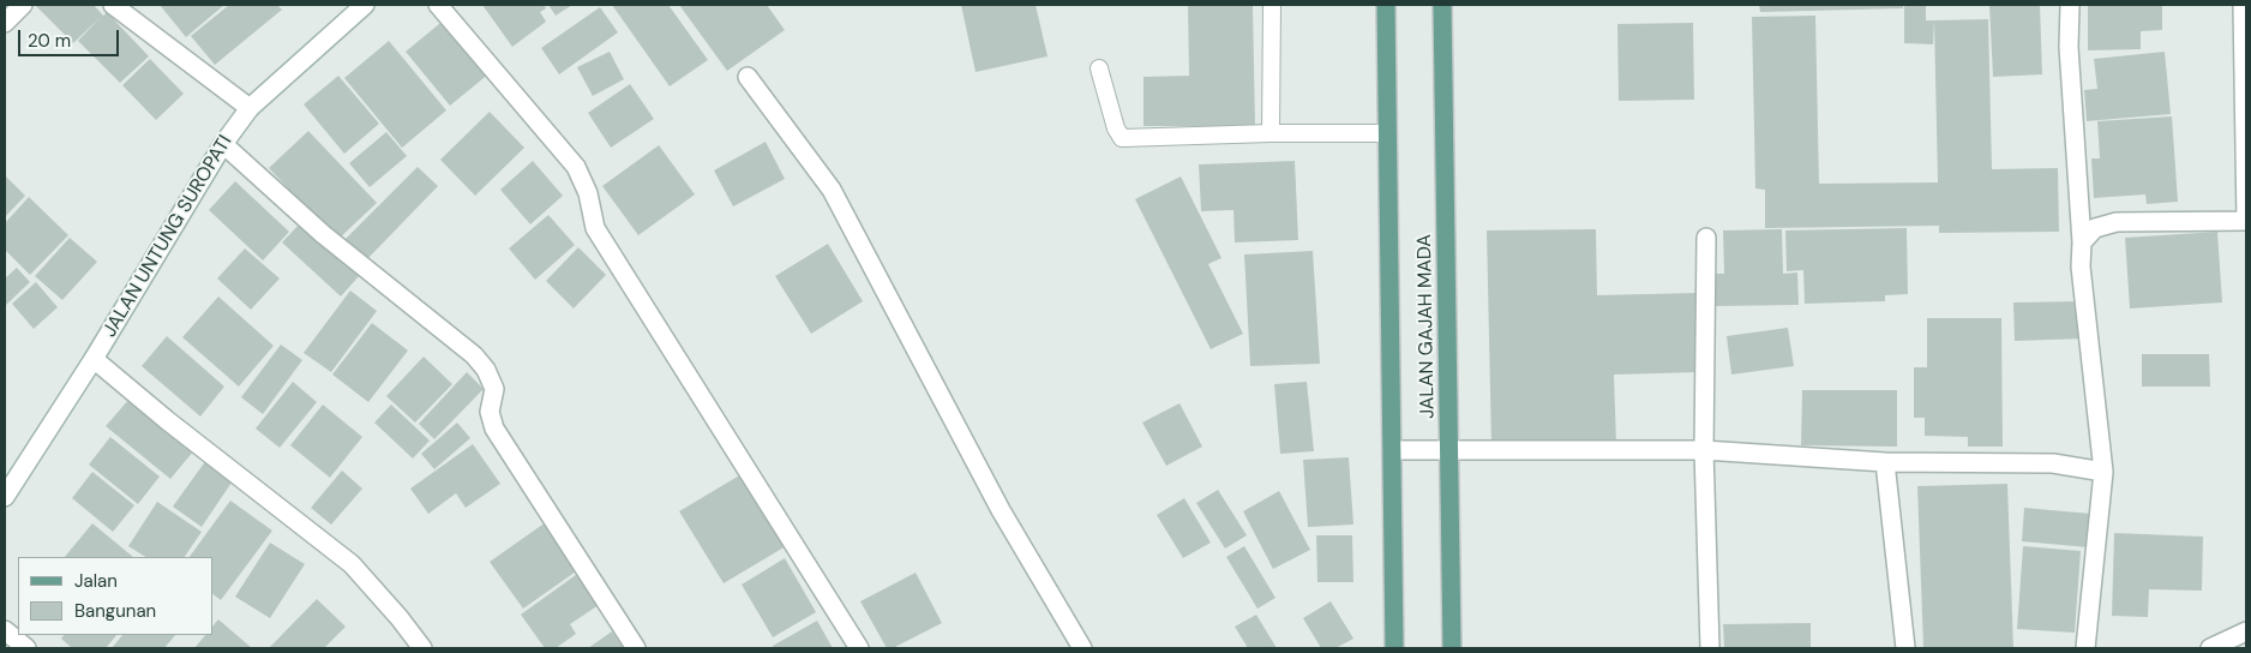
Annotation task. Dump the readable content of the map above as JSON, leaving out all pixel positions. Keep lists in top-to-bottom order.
{
  "streets": {
    "main road": ["JALAN GAJAH MADA"],
    "street": ["JALAN UNTUNG SUROPATI"]
  },
  "legend": ["Jalan", "Bangunan"],
  "scale_bar": "20 m"
}
